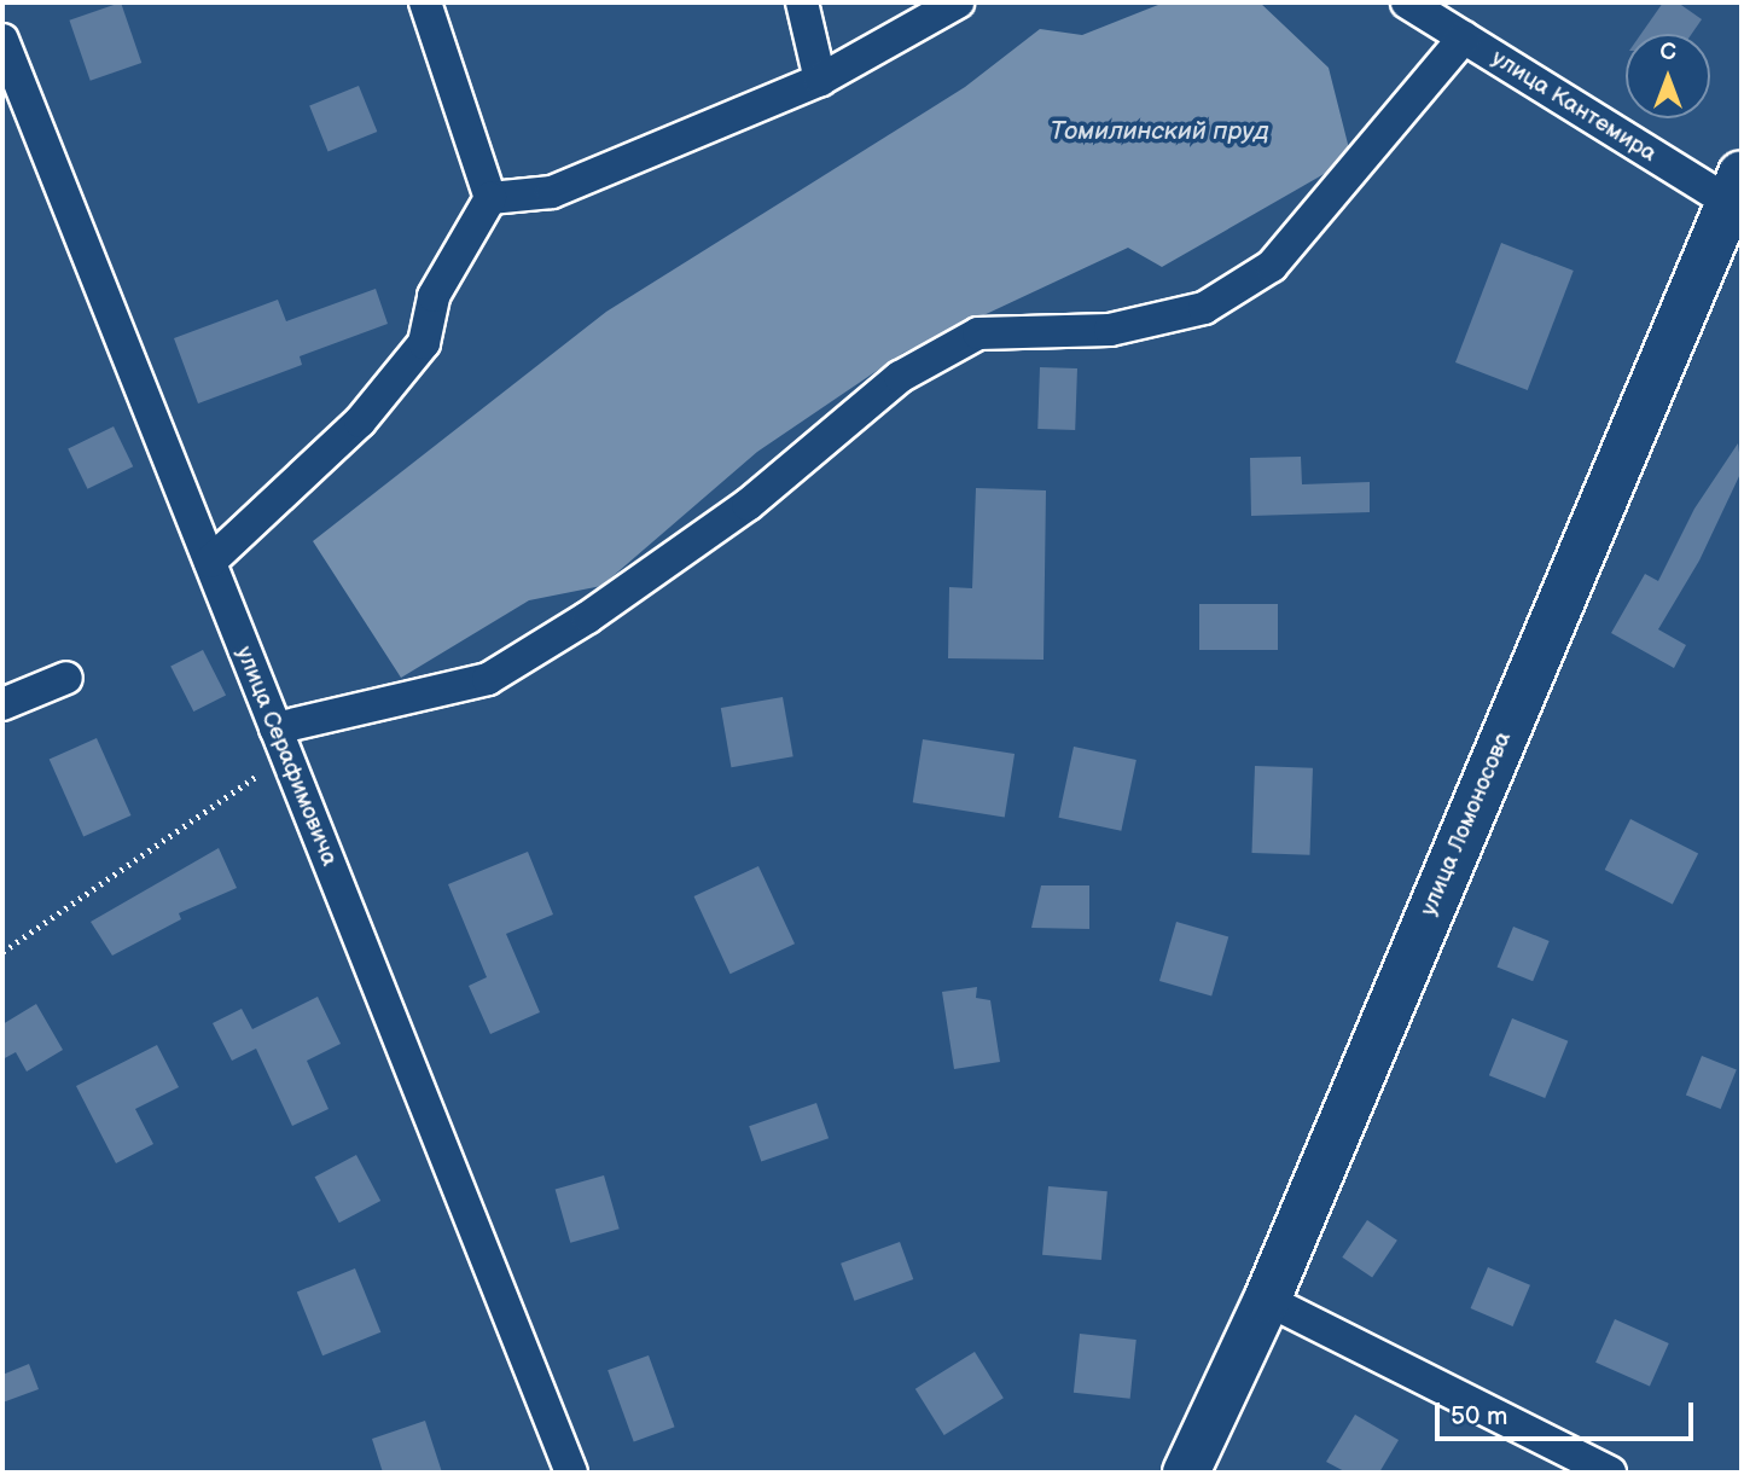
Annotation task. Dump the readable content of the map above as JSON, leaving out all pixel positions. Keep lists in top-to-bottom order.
{
  "streets": {
    "street": ["улица Кантемира", "улица Серафимовича", "улица Ломоносова"]
  },
  "crossings": [
    ["улица Кантемира", "улица Ломоносова"]
  ],
  "water": ["Томилинский пруд"],
  "scale_bar": "50 m",
  "north": "top"
}
